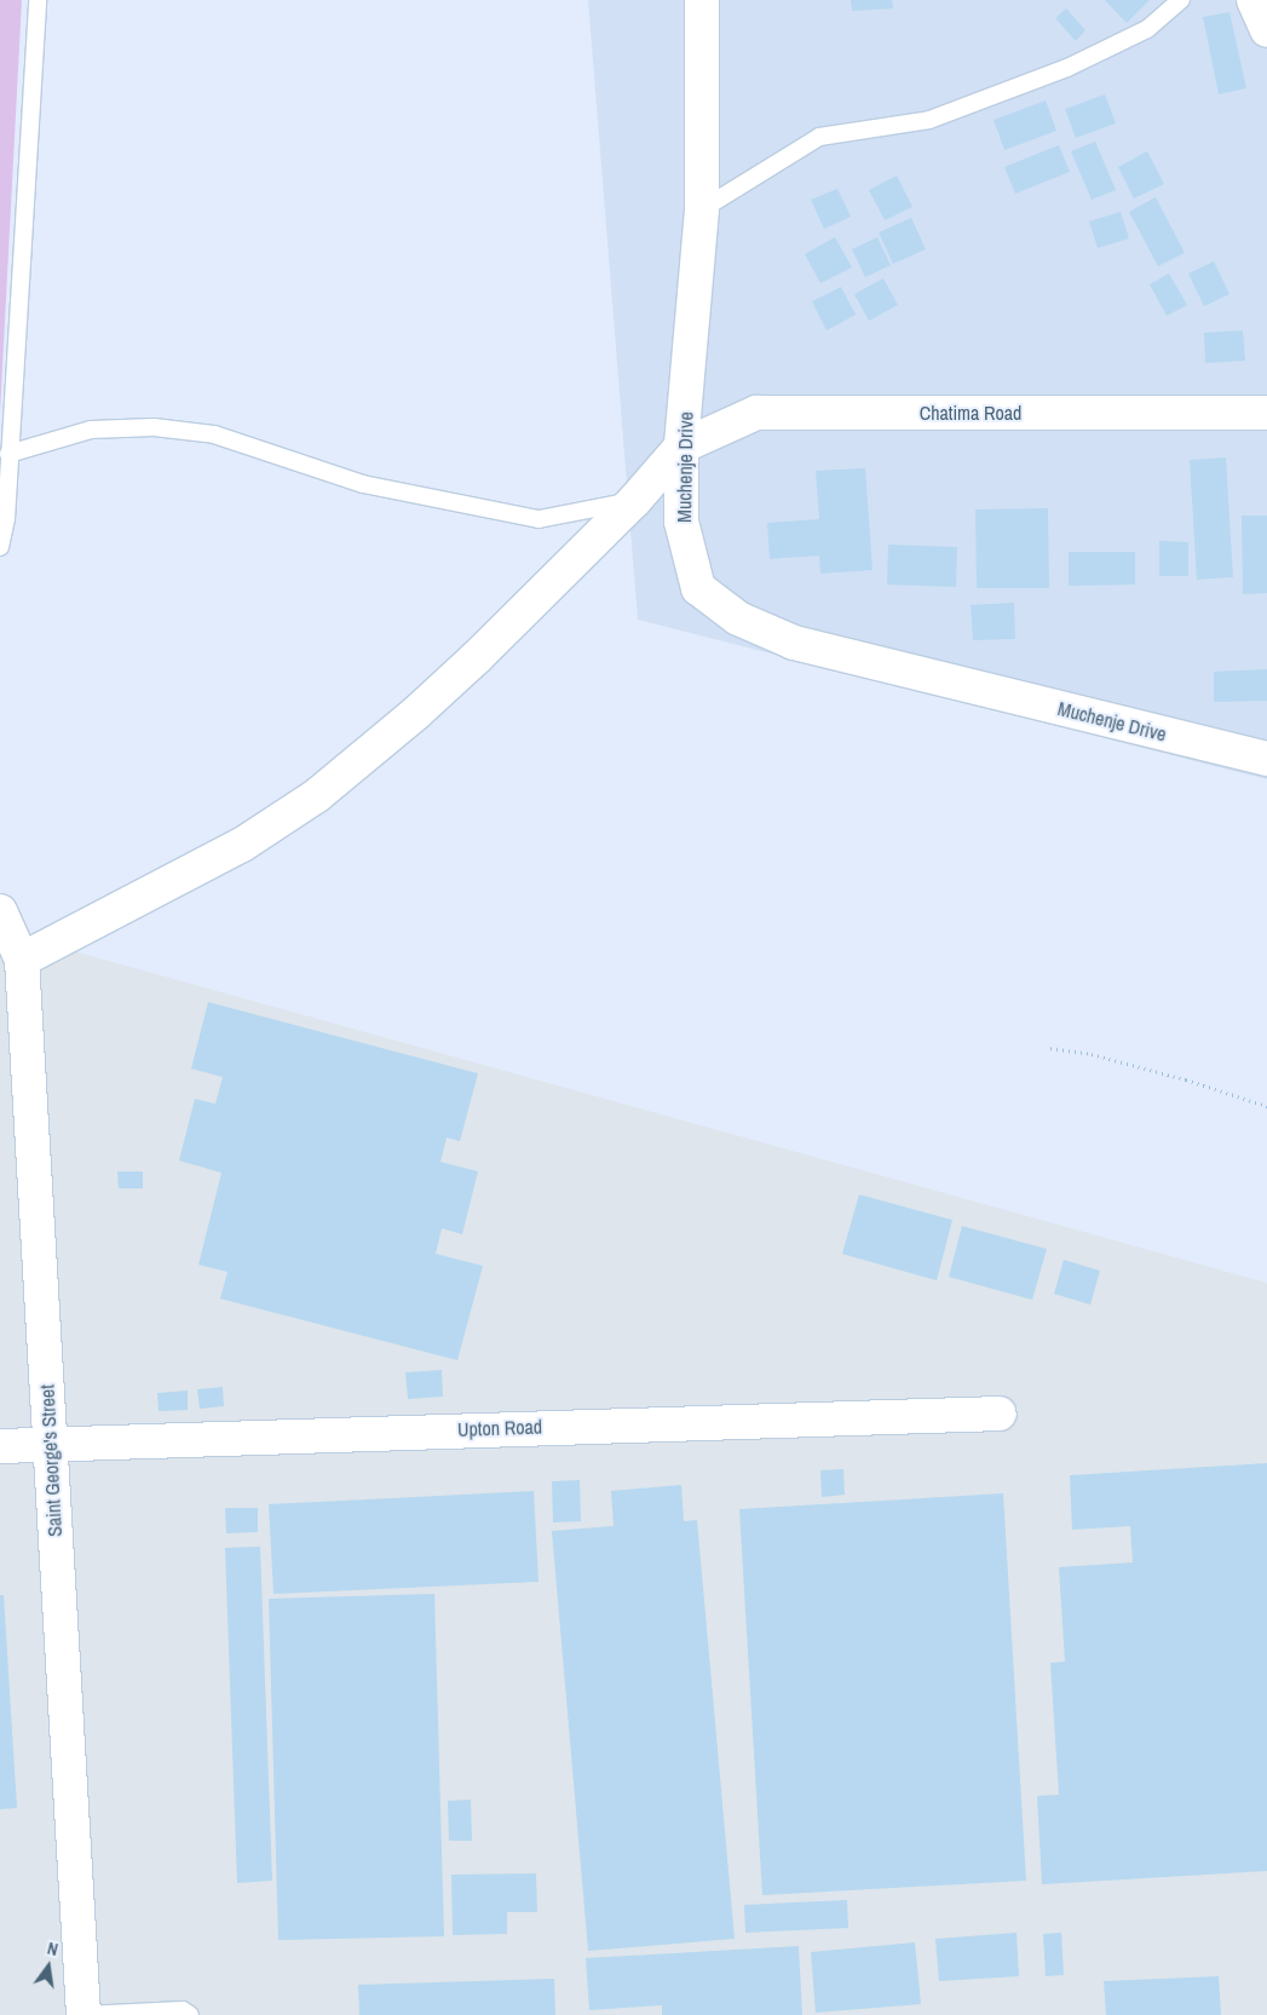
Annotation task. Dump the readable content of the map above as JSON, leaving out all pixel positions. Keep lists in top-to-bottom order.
{
  "streets": {
    "street": [
      "Chatima Road",
      "Muchenje Drive",
      "Upton Road",
      "Saint George's Street"
    ]
  },
  "crossings": [
    ["Chatima Road", "Muchenje Drive"],
    ["Upton Road", "Saint George's Street"]
  ],
  "north": "top"
}
